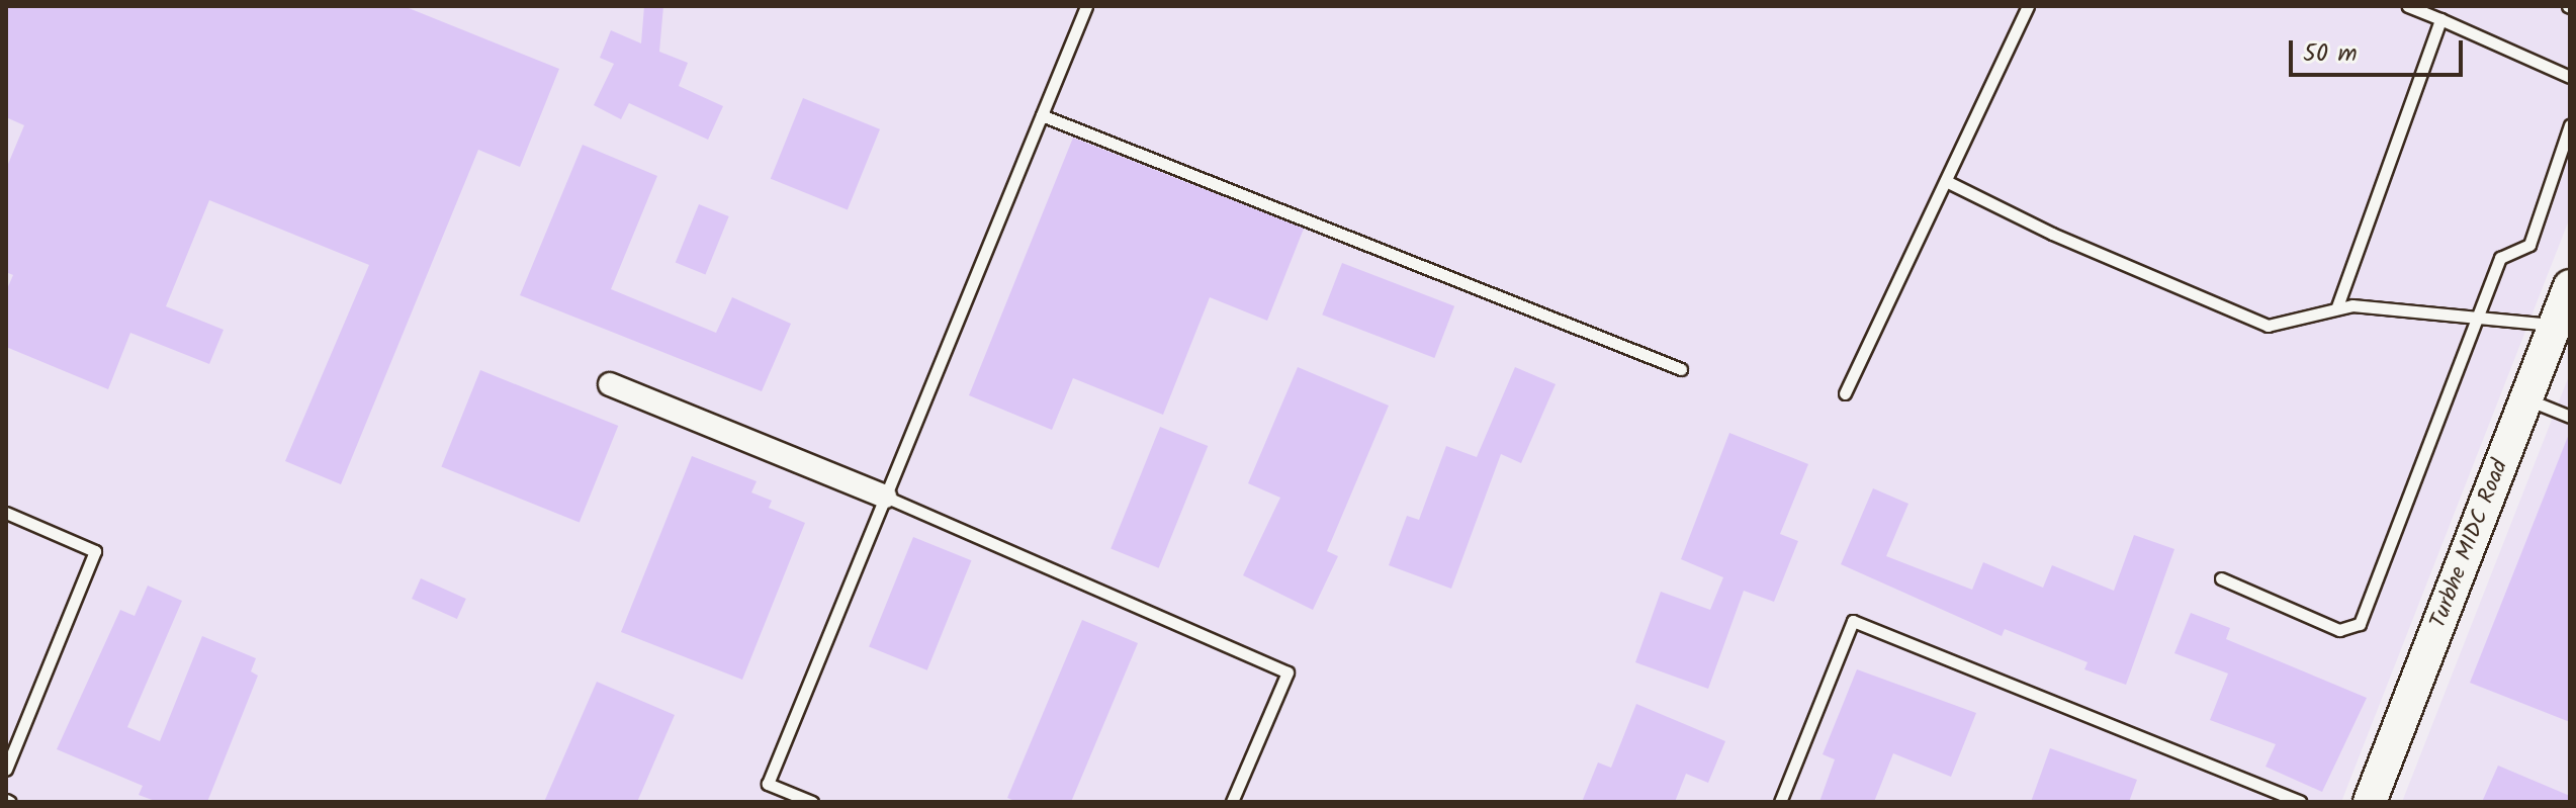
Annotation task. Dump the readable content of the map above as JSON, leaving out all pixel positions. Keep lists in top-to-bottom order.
{
  "streets": {
    "street": ["Turbhe MIDC Road"]
  },
  "scale_bar": "50 m"
}
